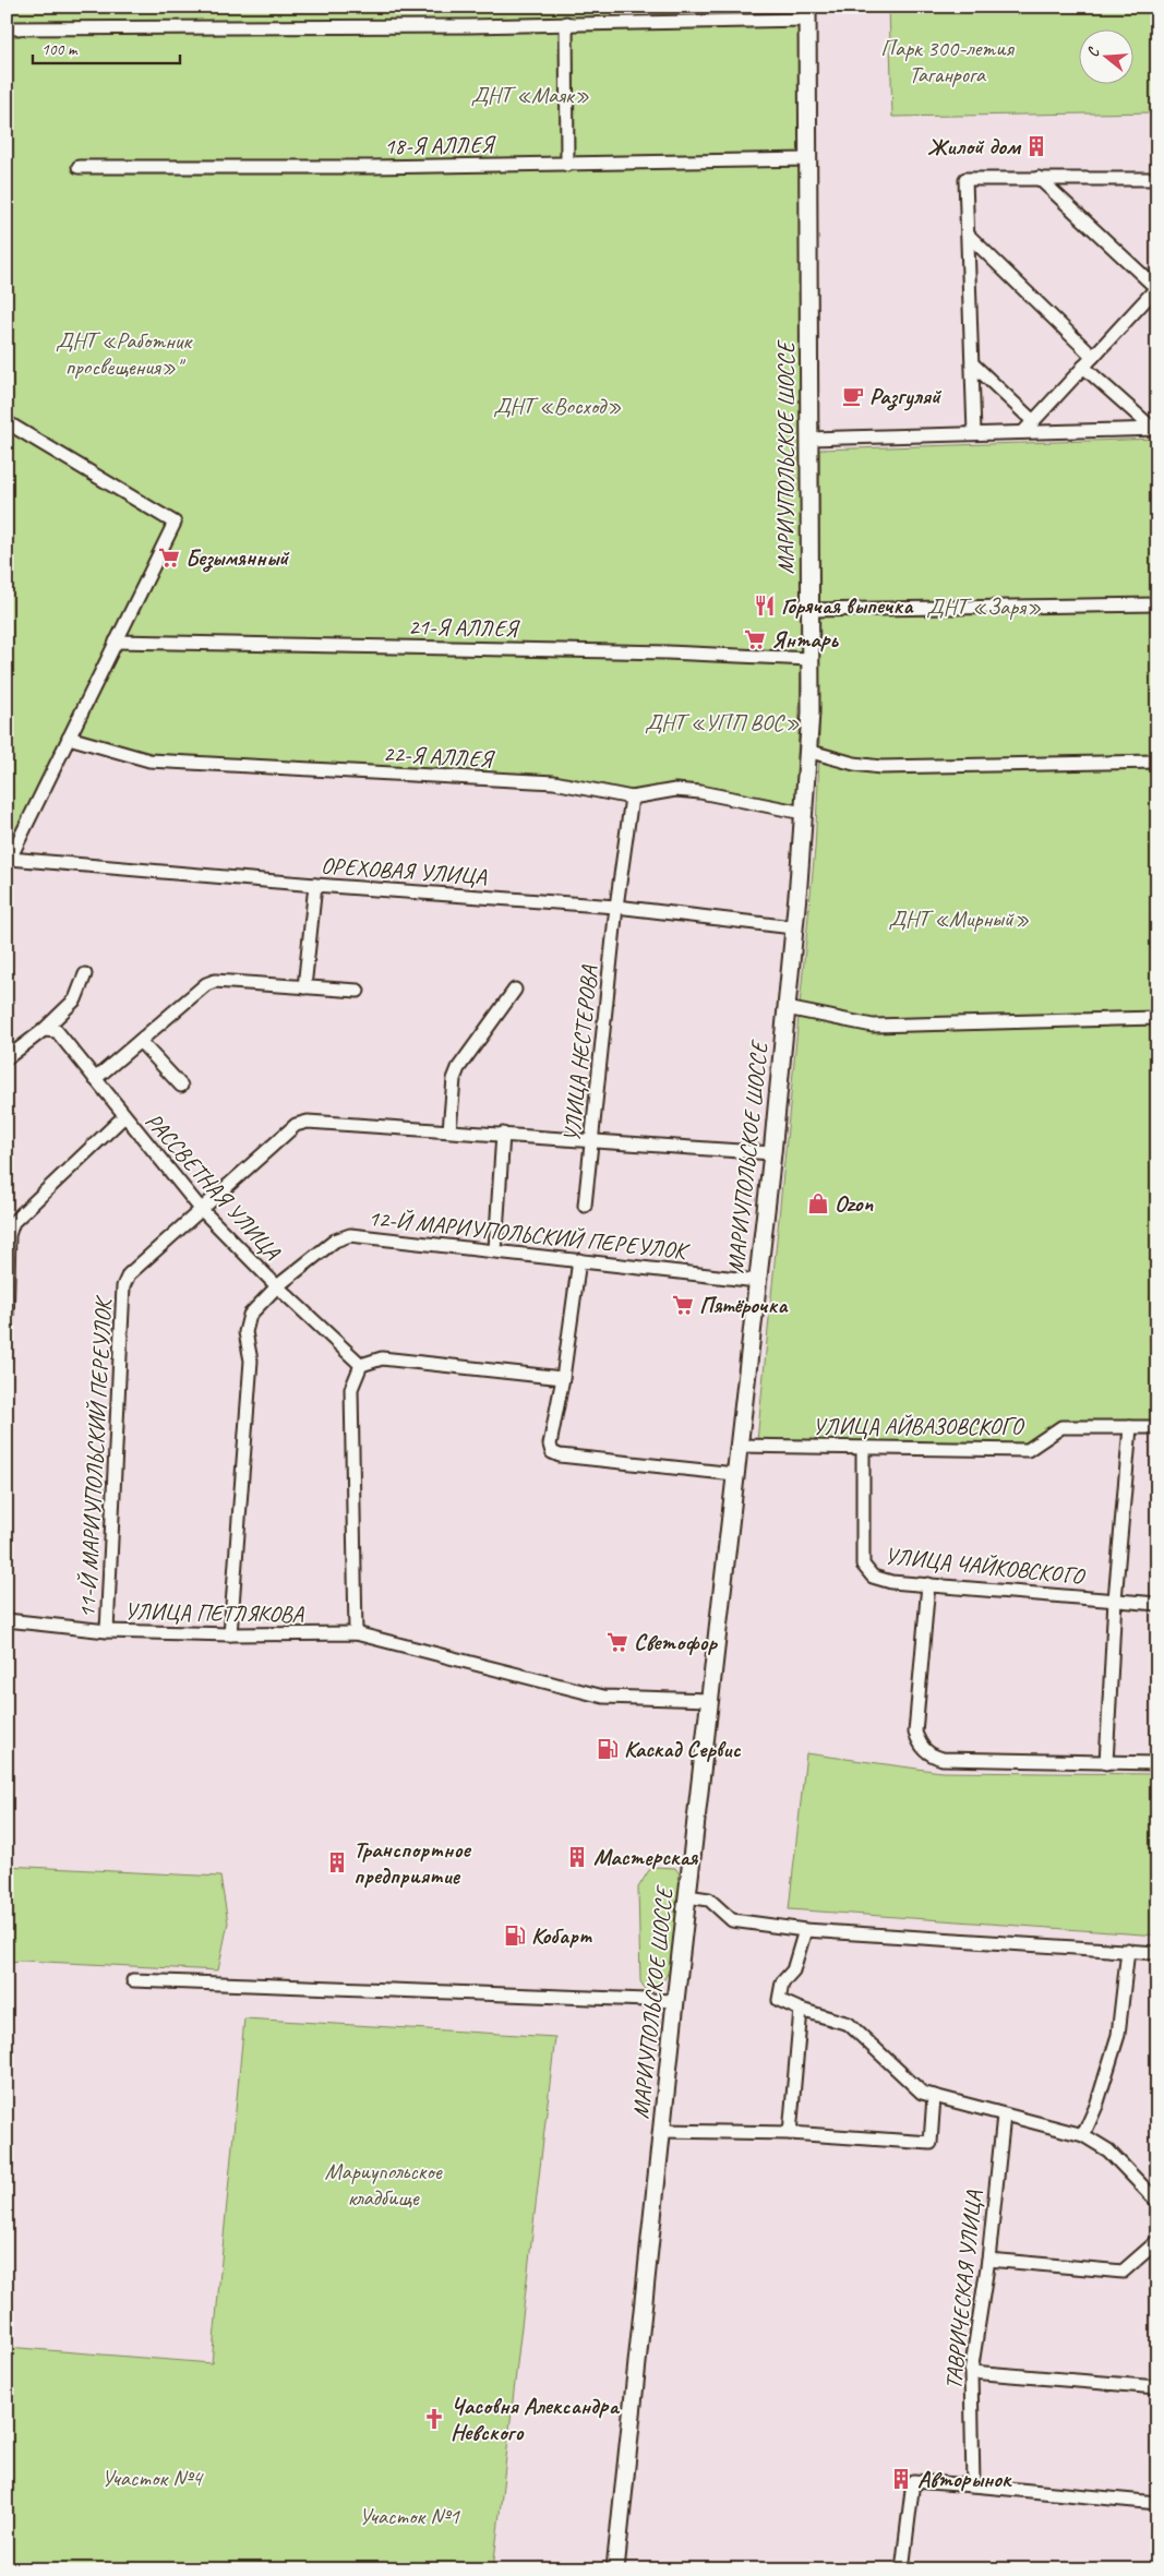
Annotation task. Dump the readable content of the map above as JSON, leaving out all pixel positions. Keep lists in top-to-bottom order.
{
  "streets": {
    "main road": ["МАРИУПОЛЬСКОЕ ШОССЕ"],
    "street": [
      "18-Я АЛЛЕЯ",
      "21-Я АЛЛЕЯ",
      "22-Я АЛЛЕЯ",
      "ОРЕХОВАЯ УЛИЦА",
      "УЛИЦА НЕСТЕРОВА",
      "РАССВЕТНАЯ УЛИЦА",
      "12-Й МАРИУПОЛЬСКИЙ ПЕРЕУЛОК",
      "УЛИЦА АЙВАЗОВСКОГО",
      "11-Й МАРИУПОЛЬСКИЙ ПЕРЕУЛОК",
      "УЛИЦА ЧАЙКОВСКОГО",
      "УЛИЦА ПЕТЛЯКОВА",
      "ТАВРИЧЕСКАЯ УЛИЦА"
    ]
  },
  "crossings": [
    ["18-Я АЛЛЕЯ", "МАРИУПОЛЬСКОЕ ШОССЕ"],
    ["МАРИУПОЛЬСКОЕ ШОССЕ", "21-Я АЛЛЕЯ"],
    ["МАРИУПОЛЬСКОЕ ШОССЕ", "22-Я АЛЛЕЯ"],
    ["МАРИУПОЛЬСКОЕ ШОССЕ", "ОРЕХОВАЯ УЛИЦА"],
    ["МАРИУПОЛЬСКОЕ ШОССЕ", "12-Й МАРИУПОЛЬСКИЙ ПЕРЕУЛОК"],
    ["МАРИУПОЛЬСКОЕ ШОССЕ", "УЛИЦА АЙВАЗОВСКОГО"],
    ["МАРИУПОЛЬСКОЕ ШОССЕ", "11-Й МАРИУПОЛЬСКИЙ ПЕРЕУЛОК"],
    ["МАРИУПОЛЬСКОЕ ШОССЕ", "УЛИЦА ПЕТЛЯКОВА"],
    ["22-Я АЛЛЕЯ", "УЛИЦА НЕСТЕРОВА"],
    ["ОРЕХОВАЯ УЛИЦА", "УЛИЦА НЕСТЕРОВА"],
    ["УЛИЦА НЕСТЕРОВА", "11-Й МАРИУПОЛЬСКИЙ ПЕРЕУЛОК"],
    ["РАССВЕТНАЯ УЛИЦА", "12-Й МАРИУПОЛЬСКИЙ ПЕРЕУЛОК"],
    ["РАССВЕТНАЯ УЛИЦА", "11-Й МАРИУПОЛЬСКИЙ ПЕРЕУЛОК"],
    ["12-Й МАРИУПОЛЬСКИЙ ПЕРЕУЛОК", "УЛИЦА ПЕТЛЯКОВА"],
    ["УЛИЦА АЙВАЗОВСКОГО", "УЛИЦА ЧАЙКОВСКОГО"],
    ["11-Й МАРИУПОЛЬСКИЙ ПЕРЕУЛОК", "УЛИЦА ПЕТЛЯКОВА"]
  ],
  "parks": [
    "Парк 300-летия Таганрога",
    "ДНТ «Маяк»",
    "ДНТ «Работник просвещения»\"",
    "ДНТ «Восход»",
    "ДНТ «Заря»",
    "ДНТ «УПП ВОС»",
    "ДНТ «Мирный»",
    "Мариупольское кладбище",
    "Участок №4",
    "Участок №1"
  ],
  "places": {
    "building": [
      "Жилой дом",
      "Мастерская",
      "Транспортное предприятие",
      "Авторынок"
    ],
    "cafe": ["Разгуляй"],
    "supermarket": [
      "Безымянный",
      "Янтарь",
      "Пятёрочка",
      "Светофор"
    ],
    "restaurant": ["Горячая выпечка"],
    "shop": ["Ozon"],
    "fuel station": ["Каскад Сервис", "Кобарт"],
    "church": ["Часовня Александра Невского"]
  },
  "scale_bar": "100 m",
  "north": "left"
}
